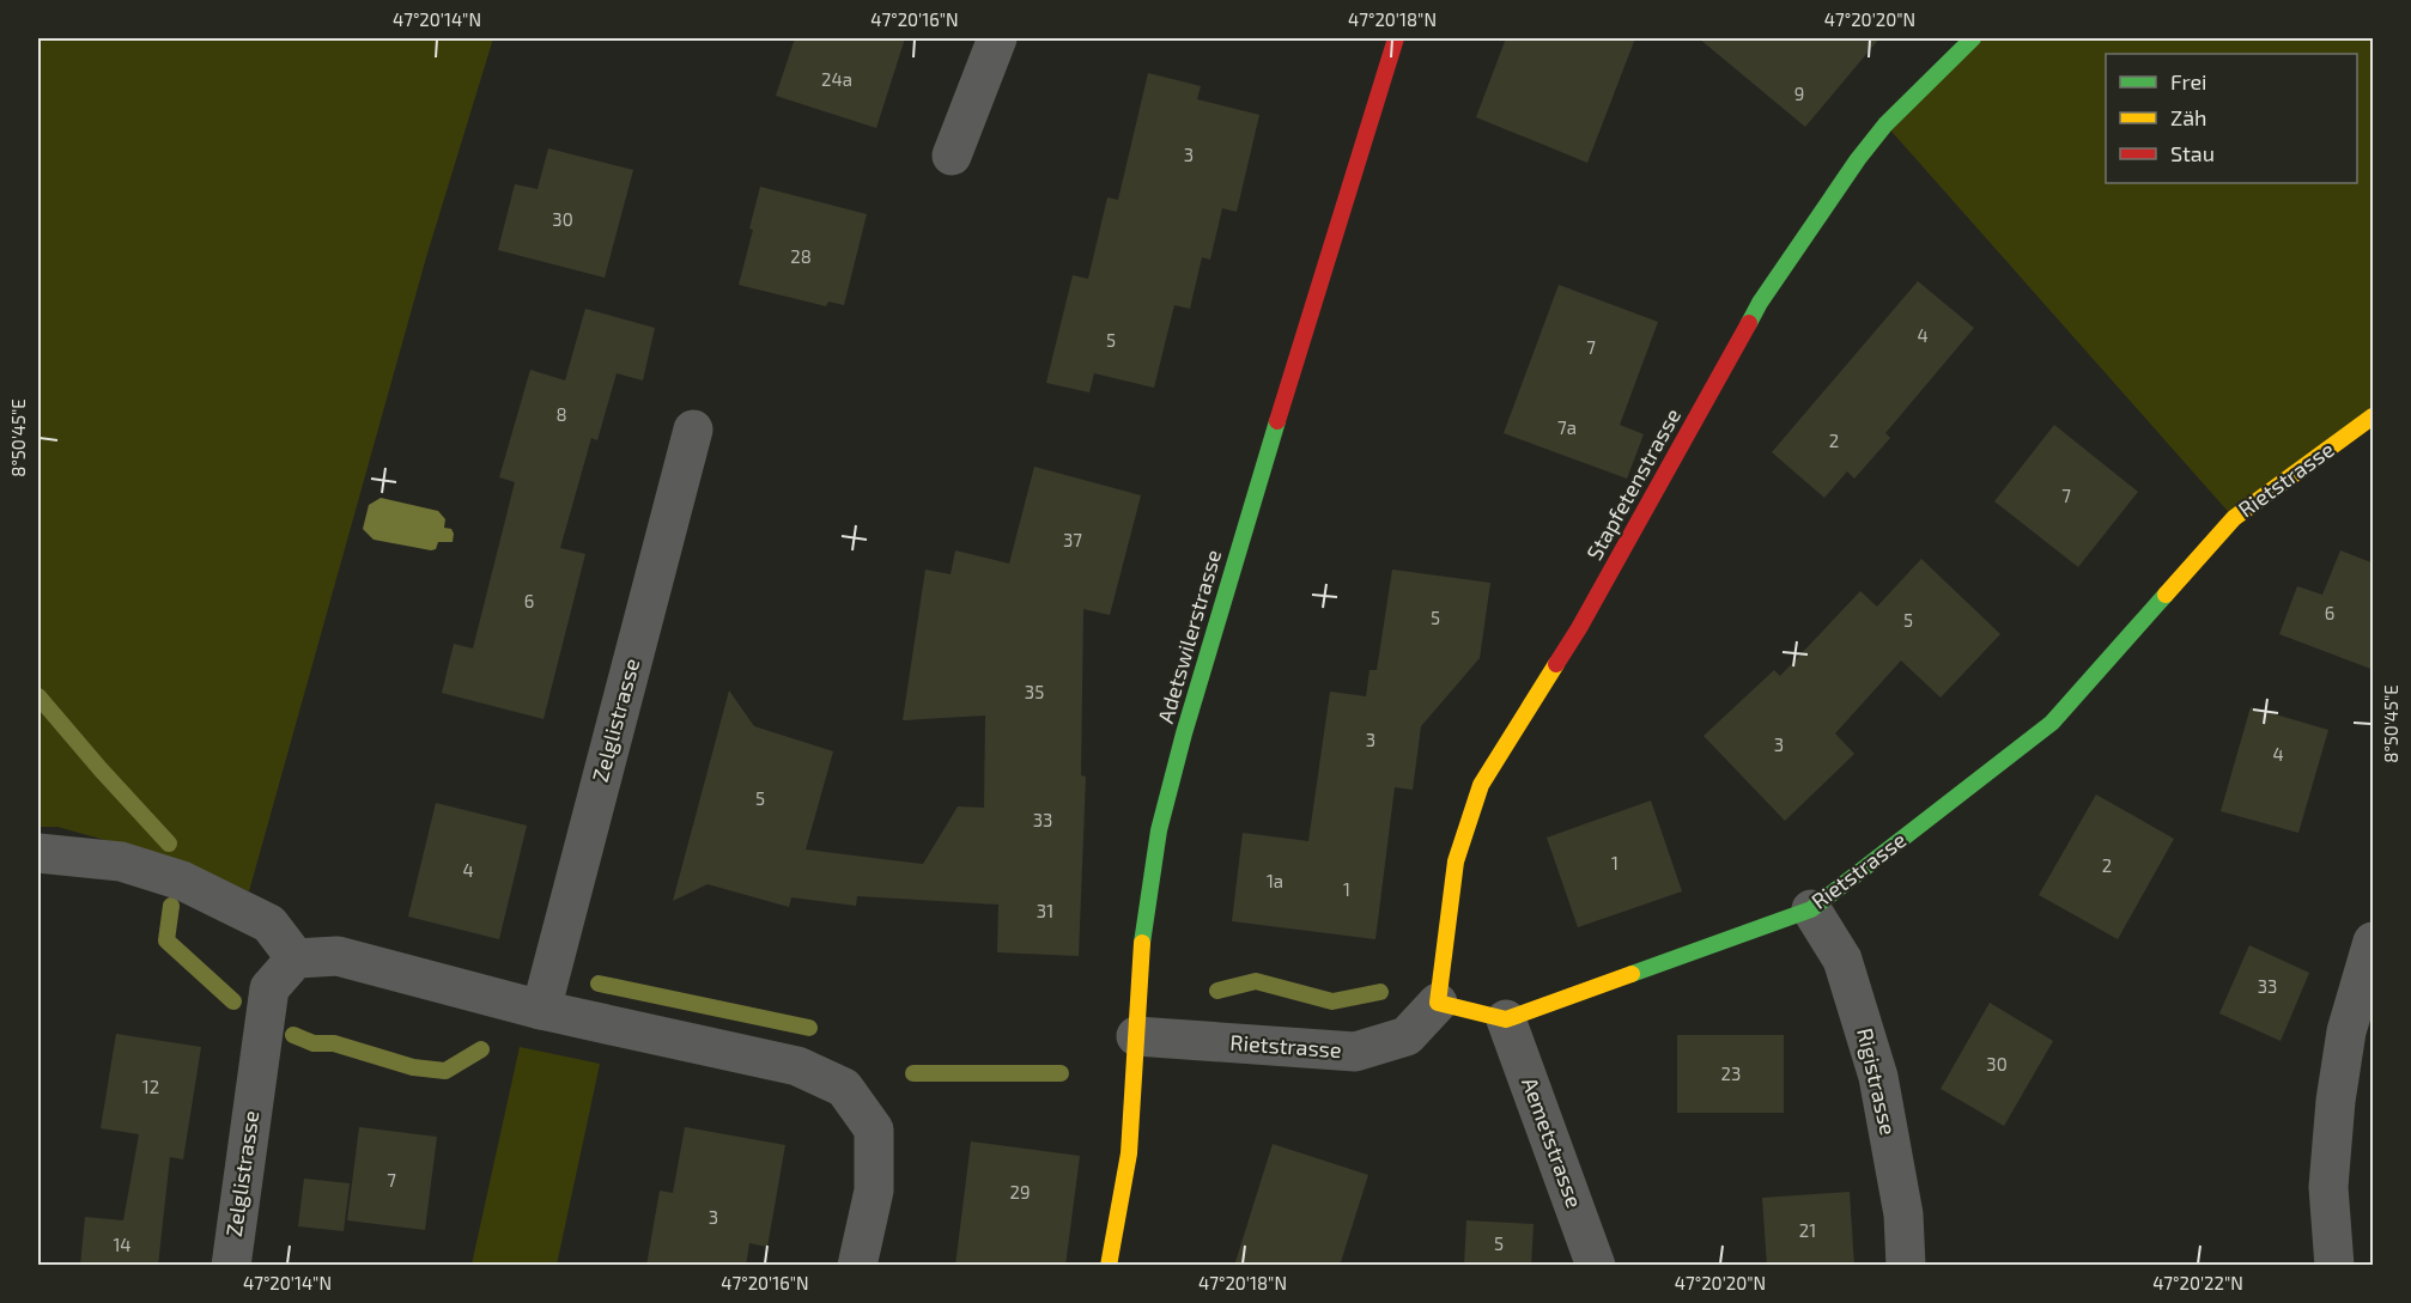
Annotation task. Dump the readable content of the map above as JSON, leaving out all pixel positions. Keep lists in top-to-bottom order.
{
  "streets": {
    "street": [
      "Rietstrasse",
      "Stapfetenstrasse",
      "Adetswilerstrasse",
      "Zelglistrasse",
      "Rigistrasse",
      "Aemetstrasse"
    ]
  },
  "crossings": [
    ["Rietstrasse", "Stapfetenstrasse"],
    ["Rietstrasse", "Adetswilerstrasse"],
    ["Rietstrasse", "Rigistrasse"],
    ["Rietstrasse", "Aemetstrasse"]
  ],
  "house_numbers": [
    "24a",
    "9",
    "3",
    "30",
    "28",
    "4",
    "5",
    "7",
    "8",
    "7a",
    "2",
    "7",
    "37",
    "6",
    "6",
    "5",
    "5",
    "35",
    "3",
    "3",
    "4",
    "5",
    "33",
    "1",
    "2",
    "4",
    "1a",
    "1",
    "31",
    "33",
    "30",
    "23",
    "12",
    "7",
    "29",
    "3",
    "21",
    "5",
    "14"
  ],
  "legend": ["Frei", "Zäh", "Stau"],
  "coordinates": [
    "47°20'14\"N",
    "47°20'16\"N",
    "47°20'18\"N",
    "47°20'20\"N",
    "8°50'45\"E",
    "47°20'22\"N"
  ]
}
